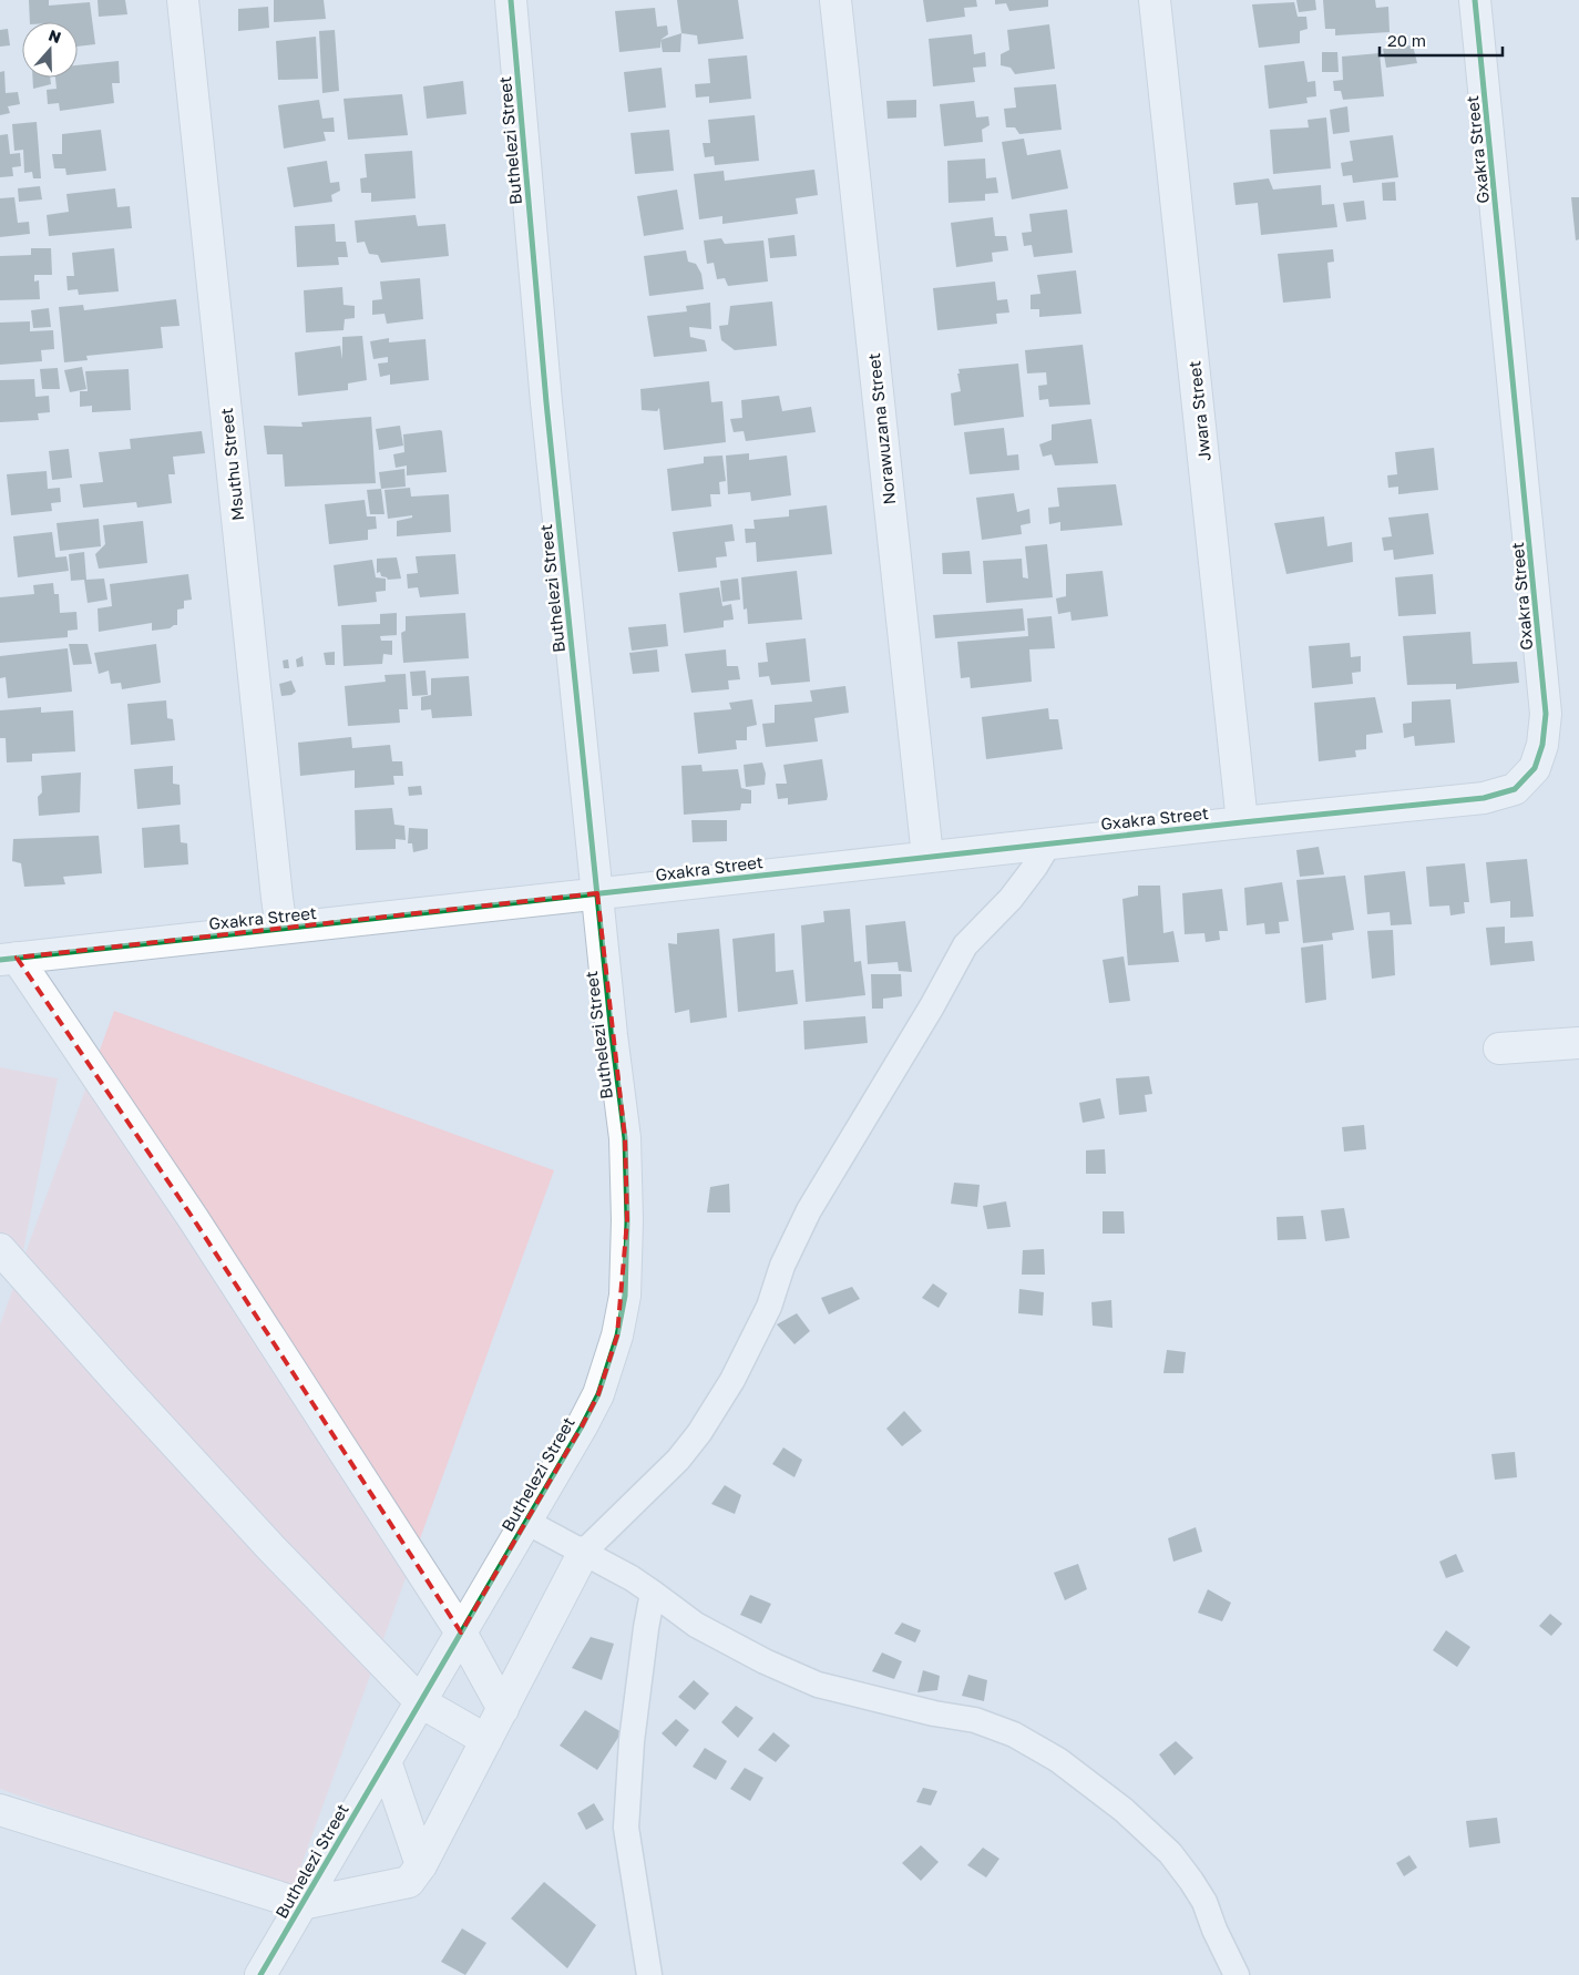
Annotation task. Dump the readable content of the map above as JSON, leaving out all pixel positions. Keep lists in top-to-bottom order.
{
  "streets": {
    "street": [
      "Buthelezi Street",
      "Gxakra Street",
      "Jwara Street",
      "Norawuzana Street",
      "Msuthu Street"
    ]
  },
  "crossings": [
    ["Buthelezi Street", "Gxakra Street"],
    ["Gxakra Street", "Jwara Street"],
    ["Gxakra Street", "Norawuzana Street"],
    ["Gxakra Street", "Msuthu Street"]
  ],
  "scale_bar": "20 m",
  "north": "top"
}
